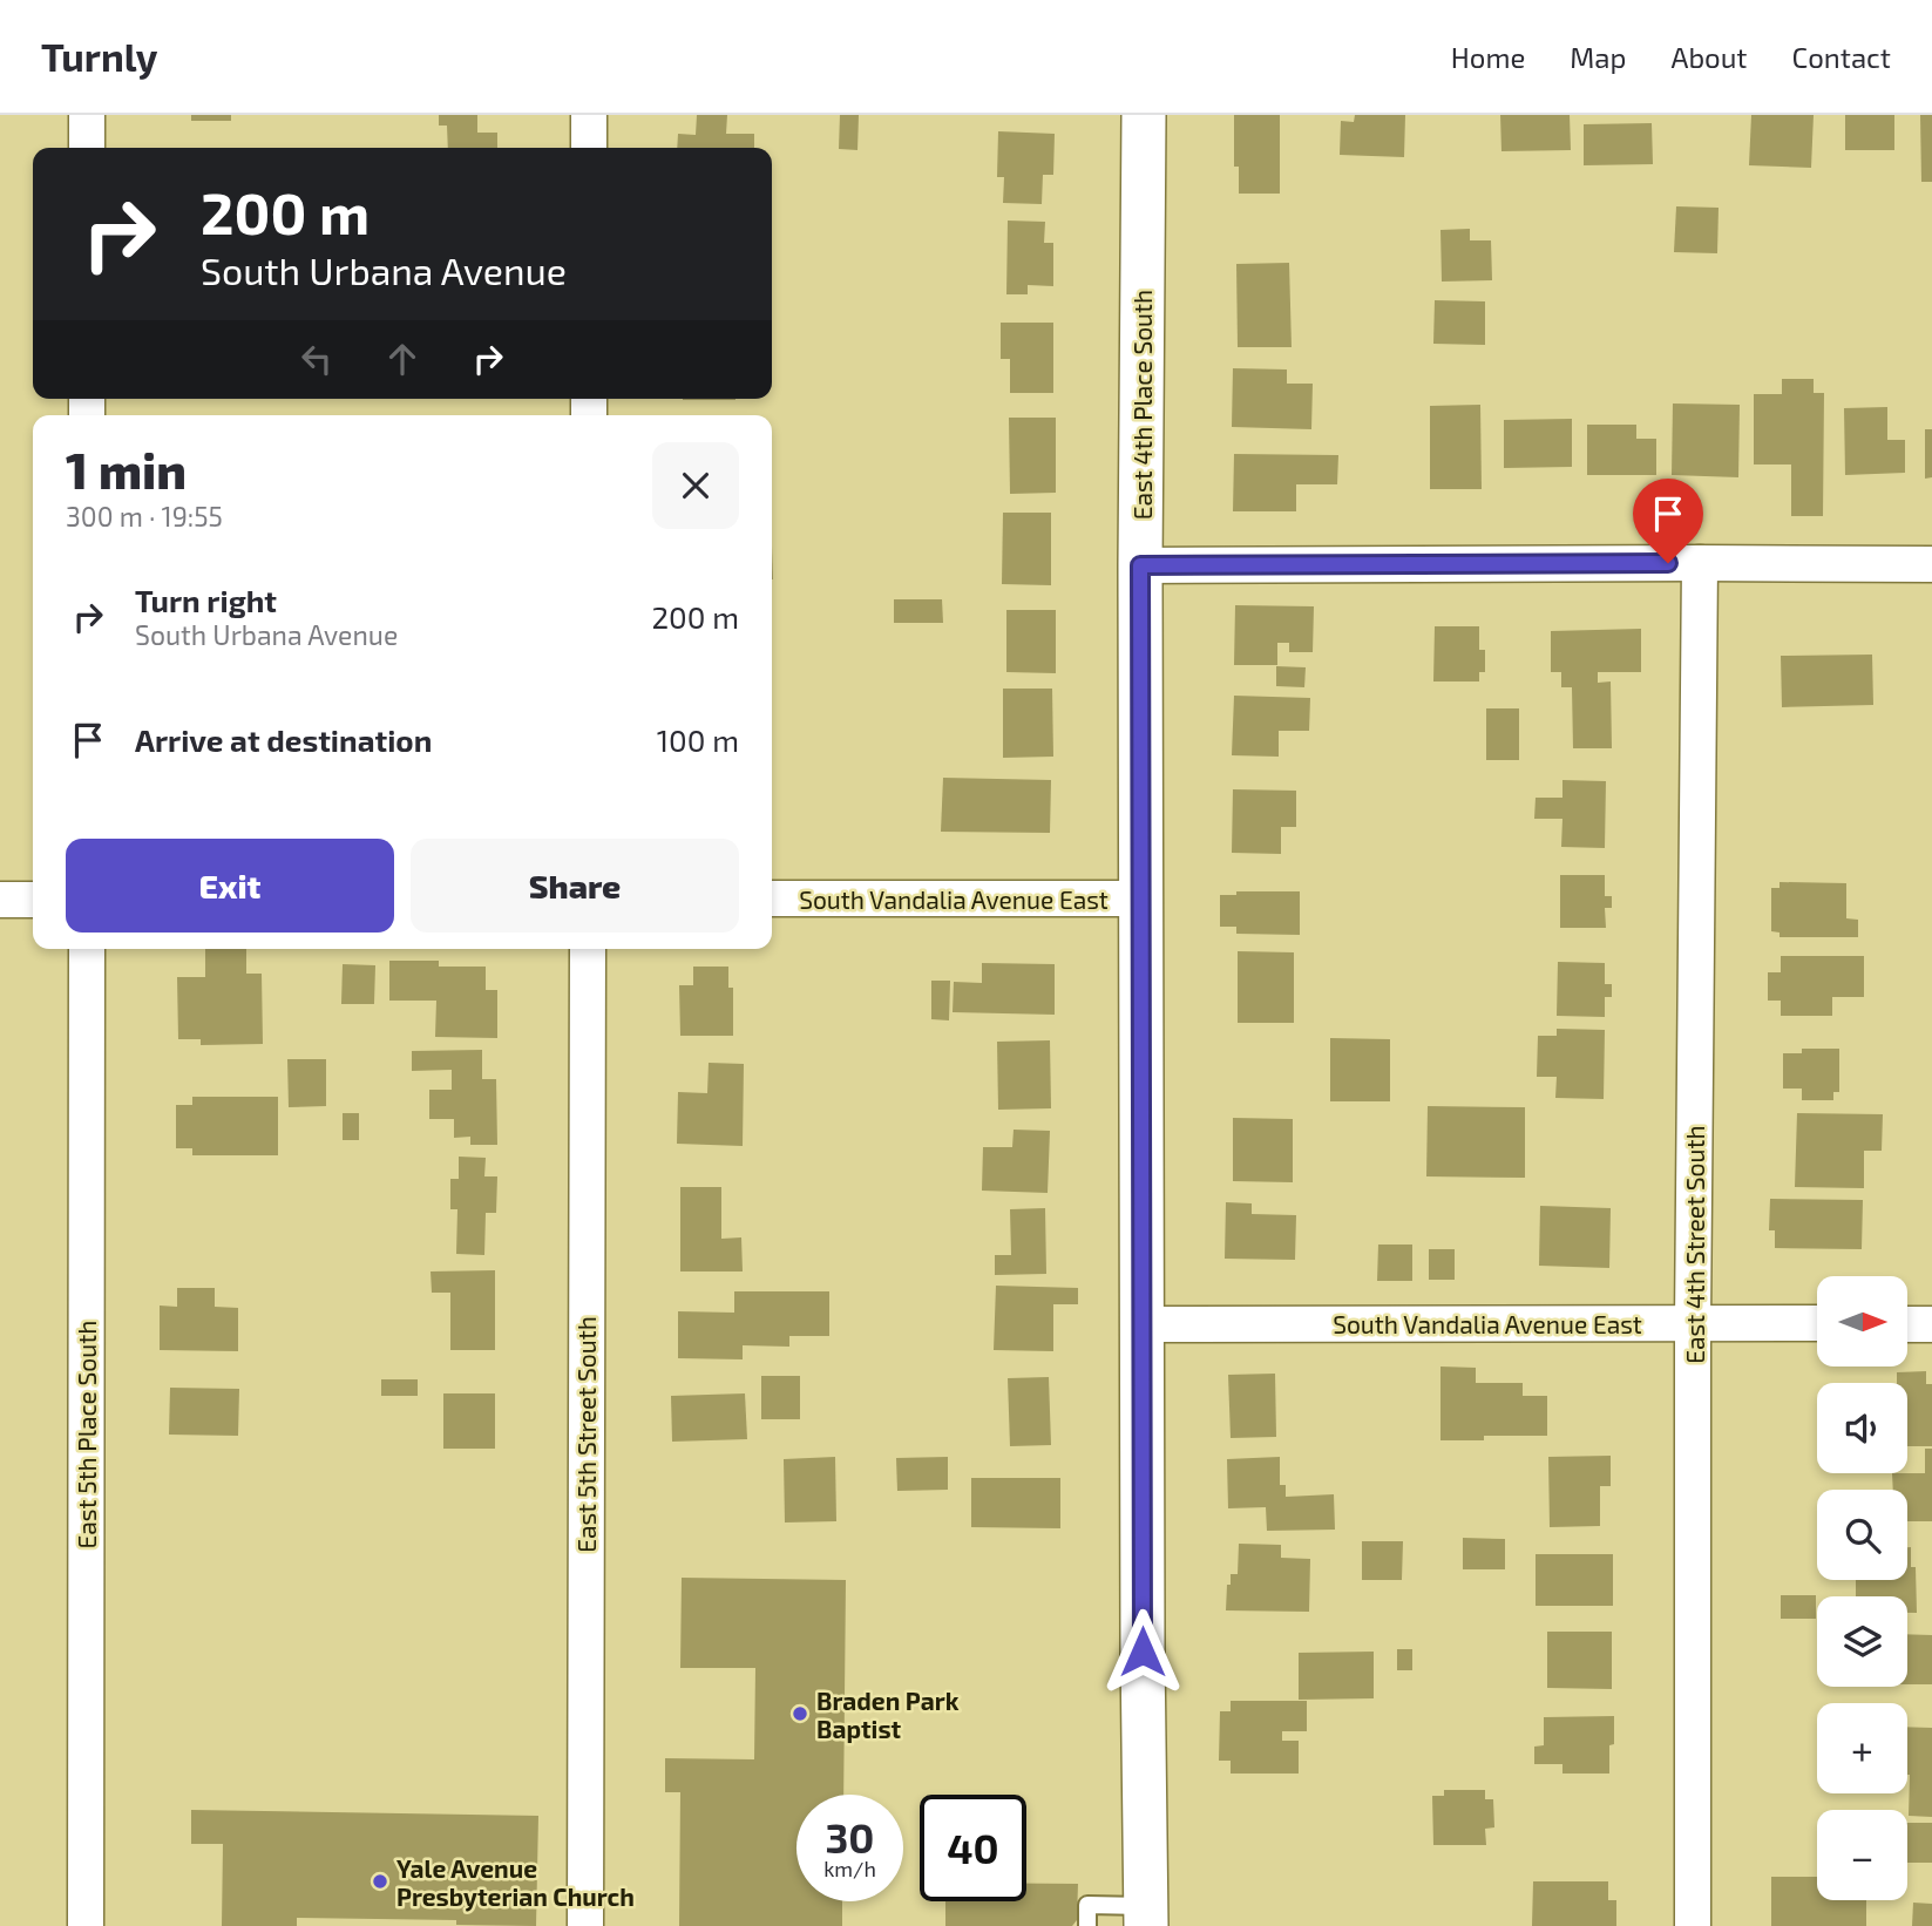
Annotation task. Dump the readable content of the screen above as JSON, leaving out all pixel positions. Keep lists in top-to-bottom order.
{
  "streets": {
    "street": [
      "East 4th Place South",
      "South Vandalia Avenue East",
      "East 4th Street South",
      "East 5th Place South",
      "East 5th Street South"
    ]
  },
  "crossings": [
    ["East 4th Place South", "South Vandalia Avenue East"],
    ["South Vandalia Avenue East", "East 4th Street South"]
  ],
  "places": ["Braden Park Baptist", "Yale Avenue Presbyterian Church"],
  "north": "right",
  "page": {
    "header": "Turnly",
    "nav": [
      "Home",
      "Map",
      "About",
      "Contact"
    ],
    "turn": ["200 m", "South Urbana Avenue"],
    "heading": ["1 min", "300 m · 19:55"],
    "list": [
      {
        "name": "Turn right",
        "note": "South Urbana Avenue",
        "value": "200 m"
      },
      {
        "name": "Arrive at destination",
        "value": "100 m"
      }
    ],
    "buttons": ["Exit", "Share"],
    "map_buttons": ["+", "−"],
    "speed": "30 km/h",
    "limit": "40"
  }
}
